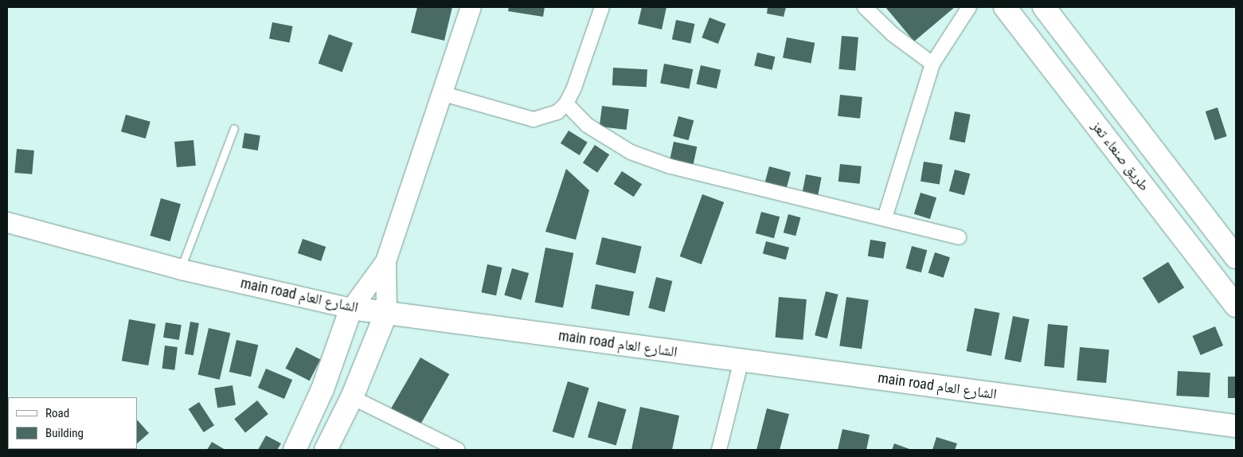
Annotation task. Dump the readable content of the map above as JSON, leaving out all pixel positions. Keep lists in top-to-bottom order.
{
  "streets": {
    "highway": ["طريق صنعاء تعز", "main road الشارع العام"]
  },
  "legend": ["Road", "Building"]
}
